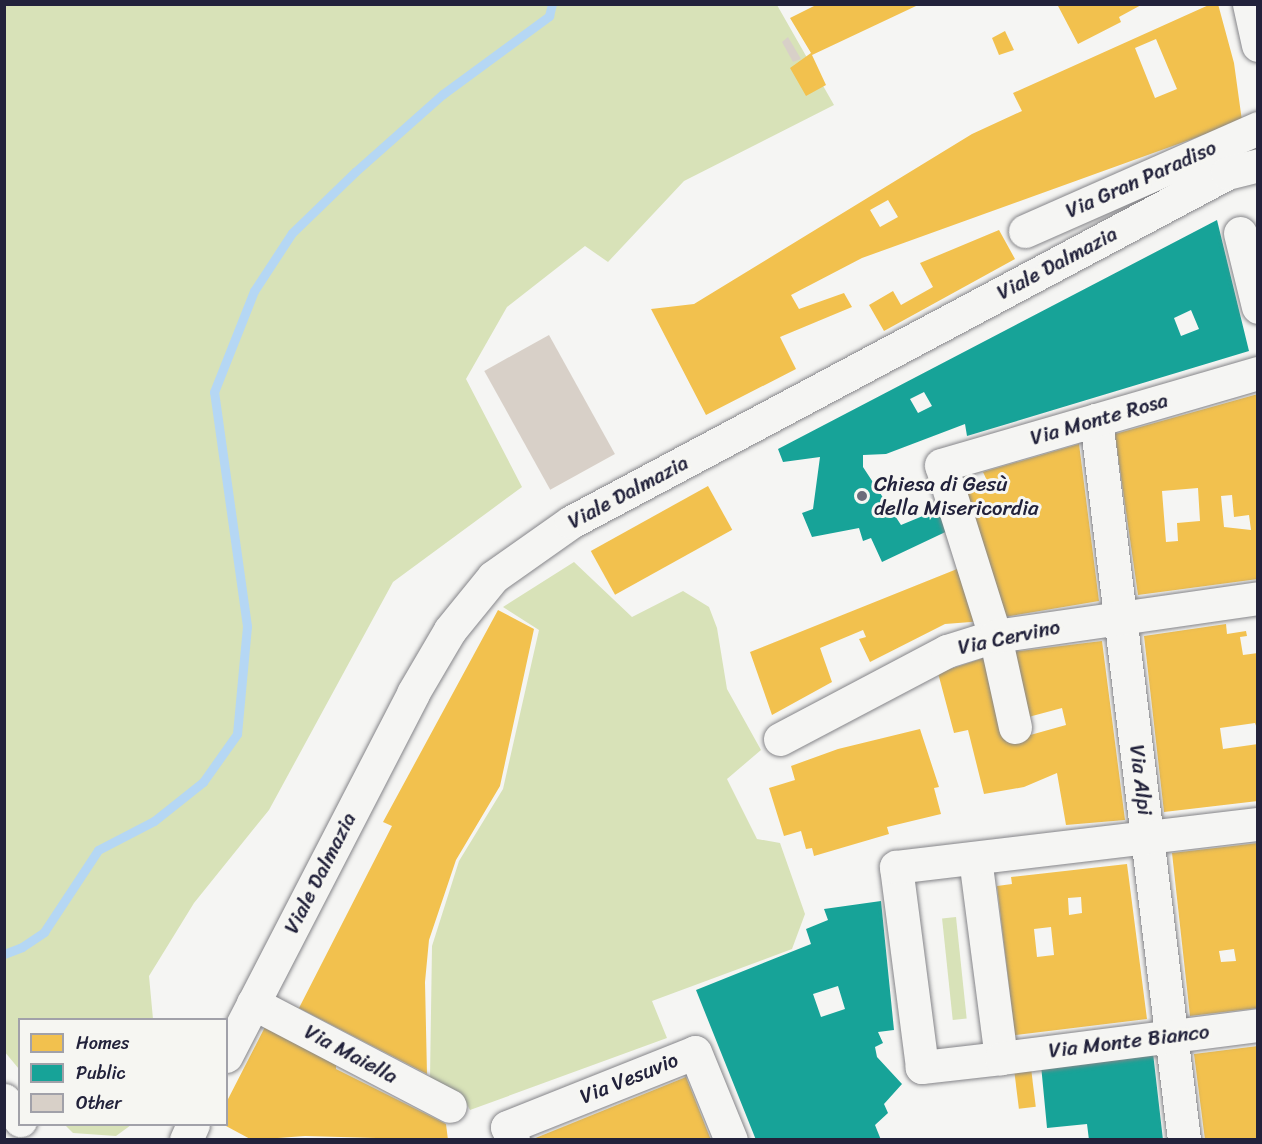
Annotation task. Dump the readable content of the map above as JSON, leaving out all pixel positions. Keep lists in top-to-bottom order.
{
  "streets": {
    "street": [
      "Via Gran Paradiso",
      "Viale Dalmazia",
      "Via Monte Rosa",
      "Via Cervino",
      "Via Alpi",
      "Via Monte Bianco",
      "Via Maiella",
      "Via Vesuvio"
    ]
  },
  "crossings": [
    ["Viale Dalmazia", "Via Maiella"],
    ["Via Monte Rosa", "Via Cervino"],
    ["Via Monte Rosa", "Via Alpi"],
    ["Via Cervino", "Via Alpi"],
    ["Via Alpi", "Via Monte Bianco"]
  ],
  "places": ["Chiesa di Gesù della Misericordia"],
  "legend": ["Homes", "Public", "Other"]
}
